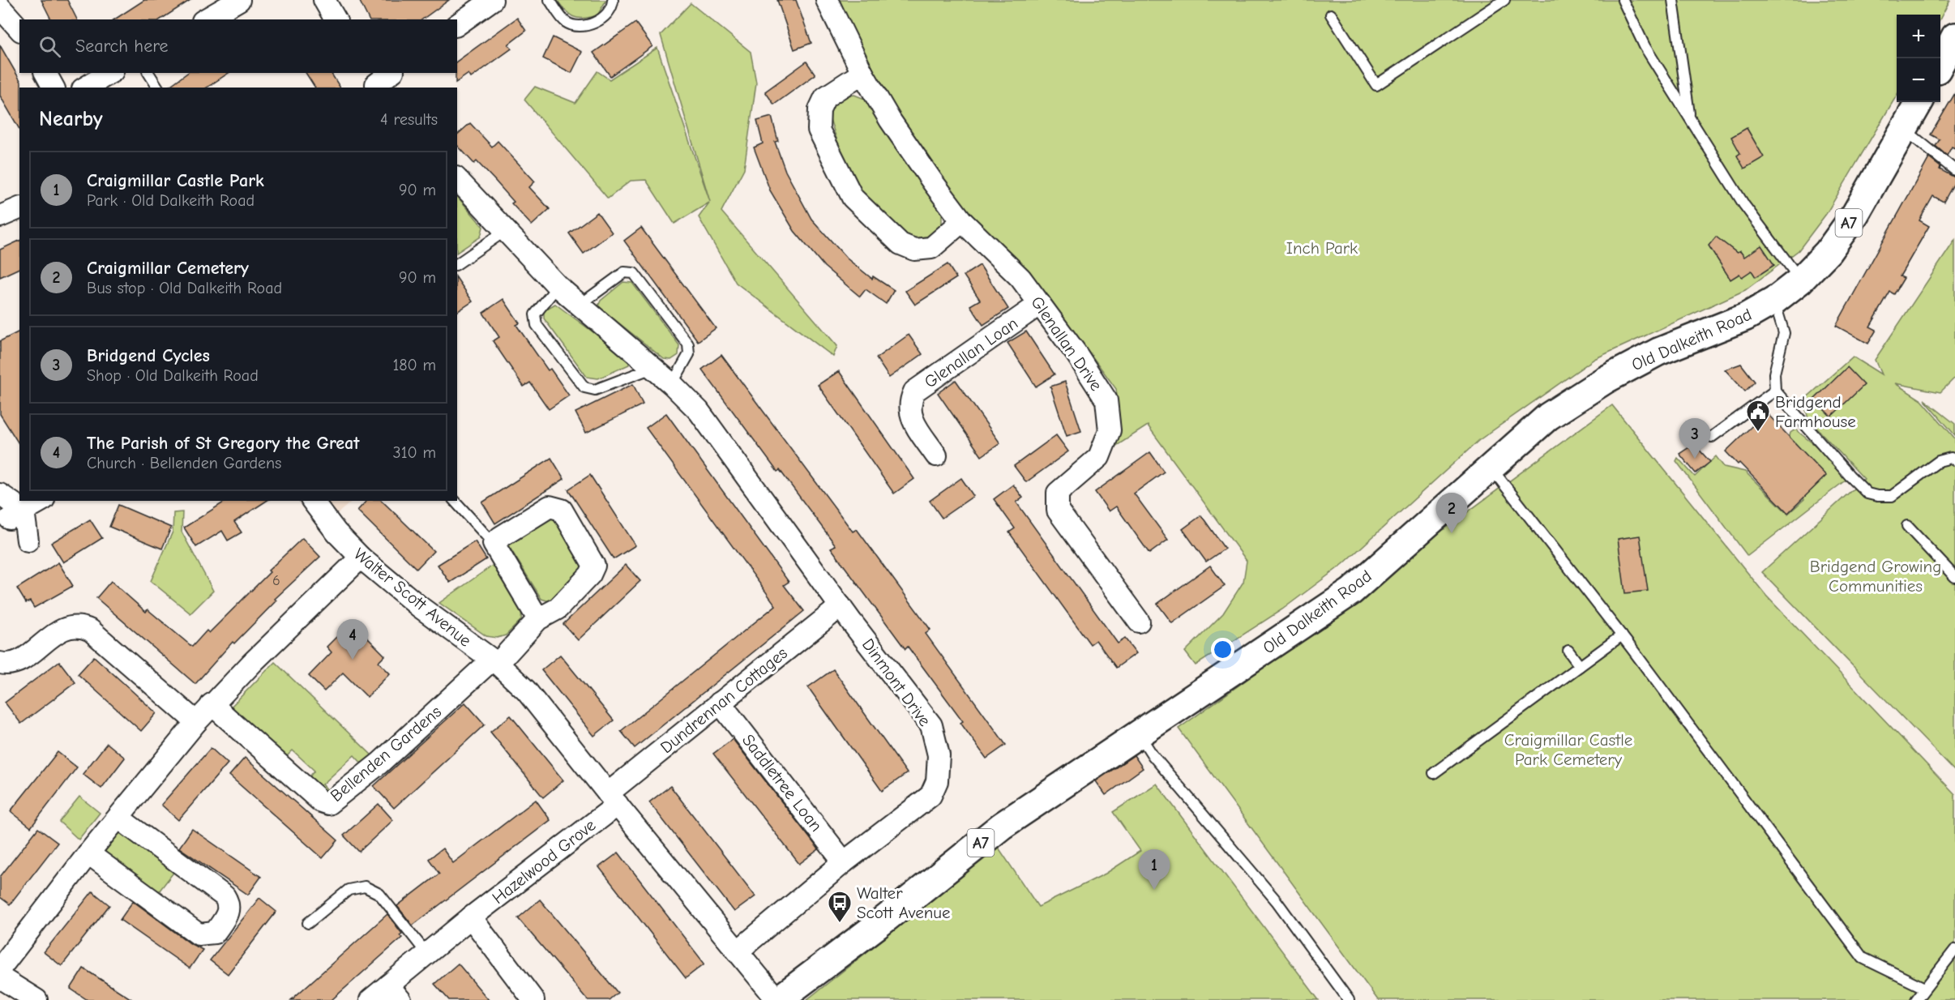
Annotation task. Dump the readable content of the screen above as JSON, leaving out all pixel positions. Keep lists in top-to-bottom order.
{
  "streets": {
    "main road": ["A7", "Old Dalkeith Road"],
    "street": [
      "Glenallan Drive",
      "Glenallan Loan",
      "Walter Scott Avenue",
      "Dinmont Drive",
      "Dundrennan Cottages",
      "Bellenden Gardens",
      "Saddletree Loan",
      "Hazelwood Grove"
    ]
  },
  "crossings": [
    ["Old Dalkeith Road", "Walter Scott Avenue"],
    ["Glenallan Drive", "Glenallan Loan"],
    ["Walter Scott Avenue", "Dinmont Drive"],
    ["Walter Scott Avenue", "Dundrennan Cottages"],
    ["Walter Scott Avenue", "Bellenden Gardens"],
    ["Walter Scott Avenue", "Hazelwood Grove"],
    ["Dinmont Drive", "Dundrennan Cottages"],
    ["Dinmont Drive", "Saddletree Loan"],
    ["Dundrennan Cottages", "Saddletree Loan"],
    ["Dundrennan Cottages", "Hazelwood Grove"]
  ],
  "parks": ["Inch Park", "Bridgend Growing Communities", "Craigmillar Castle Park Cemetery"],
  "places": {
    "public building": ["Bridgend Farmhouse"],
    "bus stop": ["Walter Scott Avenue"]
  },
  "house_numbers": ["6"],
  "page": {
    "map_buttons": ["+", "−"],
    "search": "Search here",
    "heading": ["Nearby", "4 results"],
    "list": [
      {
        "mark": "1",
        "name": "Craigmillar Castle Park",
        "note": "Park · Old Dalkeith Road",
        "value": "90 m"
      },
      {
        "mark": "2",
        "name": "Craigmillar Cemetery",
        "note": "Bus stop · Old Dalkeith Road",
        "value": "90 m"
      },
      {
        "mark": "3",
        "name": "Bridgend Cycles",
        "note": "Shop · Old Dalkeith Road",
        "value": "180 m"
      },
      {
        "mark": "4",
        "name": "The Parish of St Gregory the Great",
        "note": "Church · Bellenden Gardens",
        "value": "310 m"
      }
    ],
    "pins": [
      "3",
      "2",
      "4",
      "1"
    ]
  }
}
